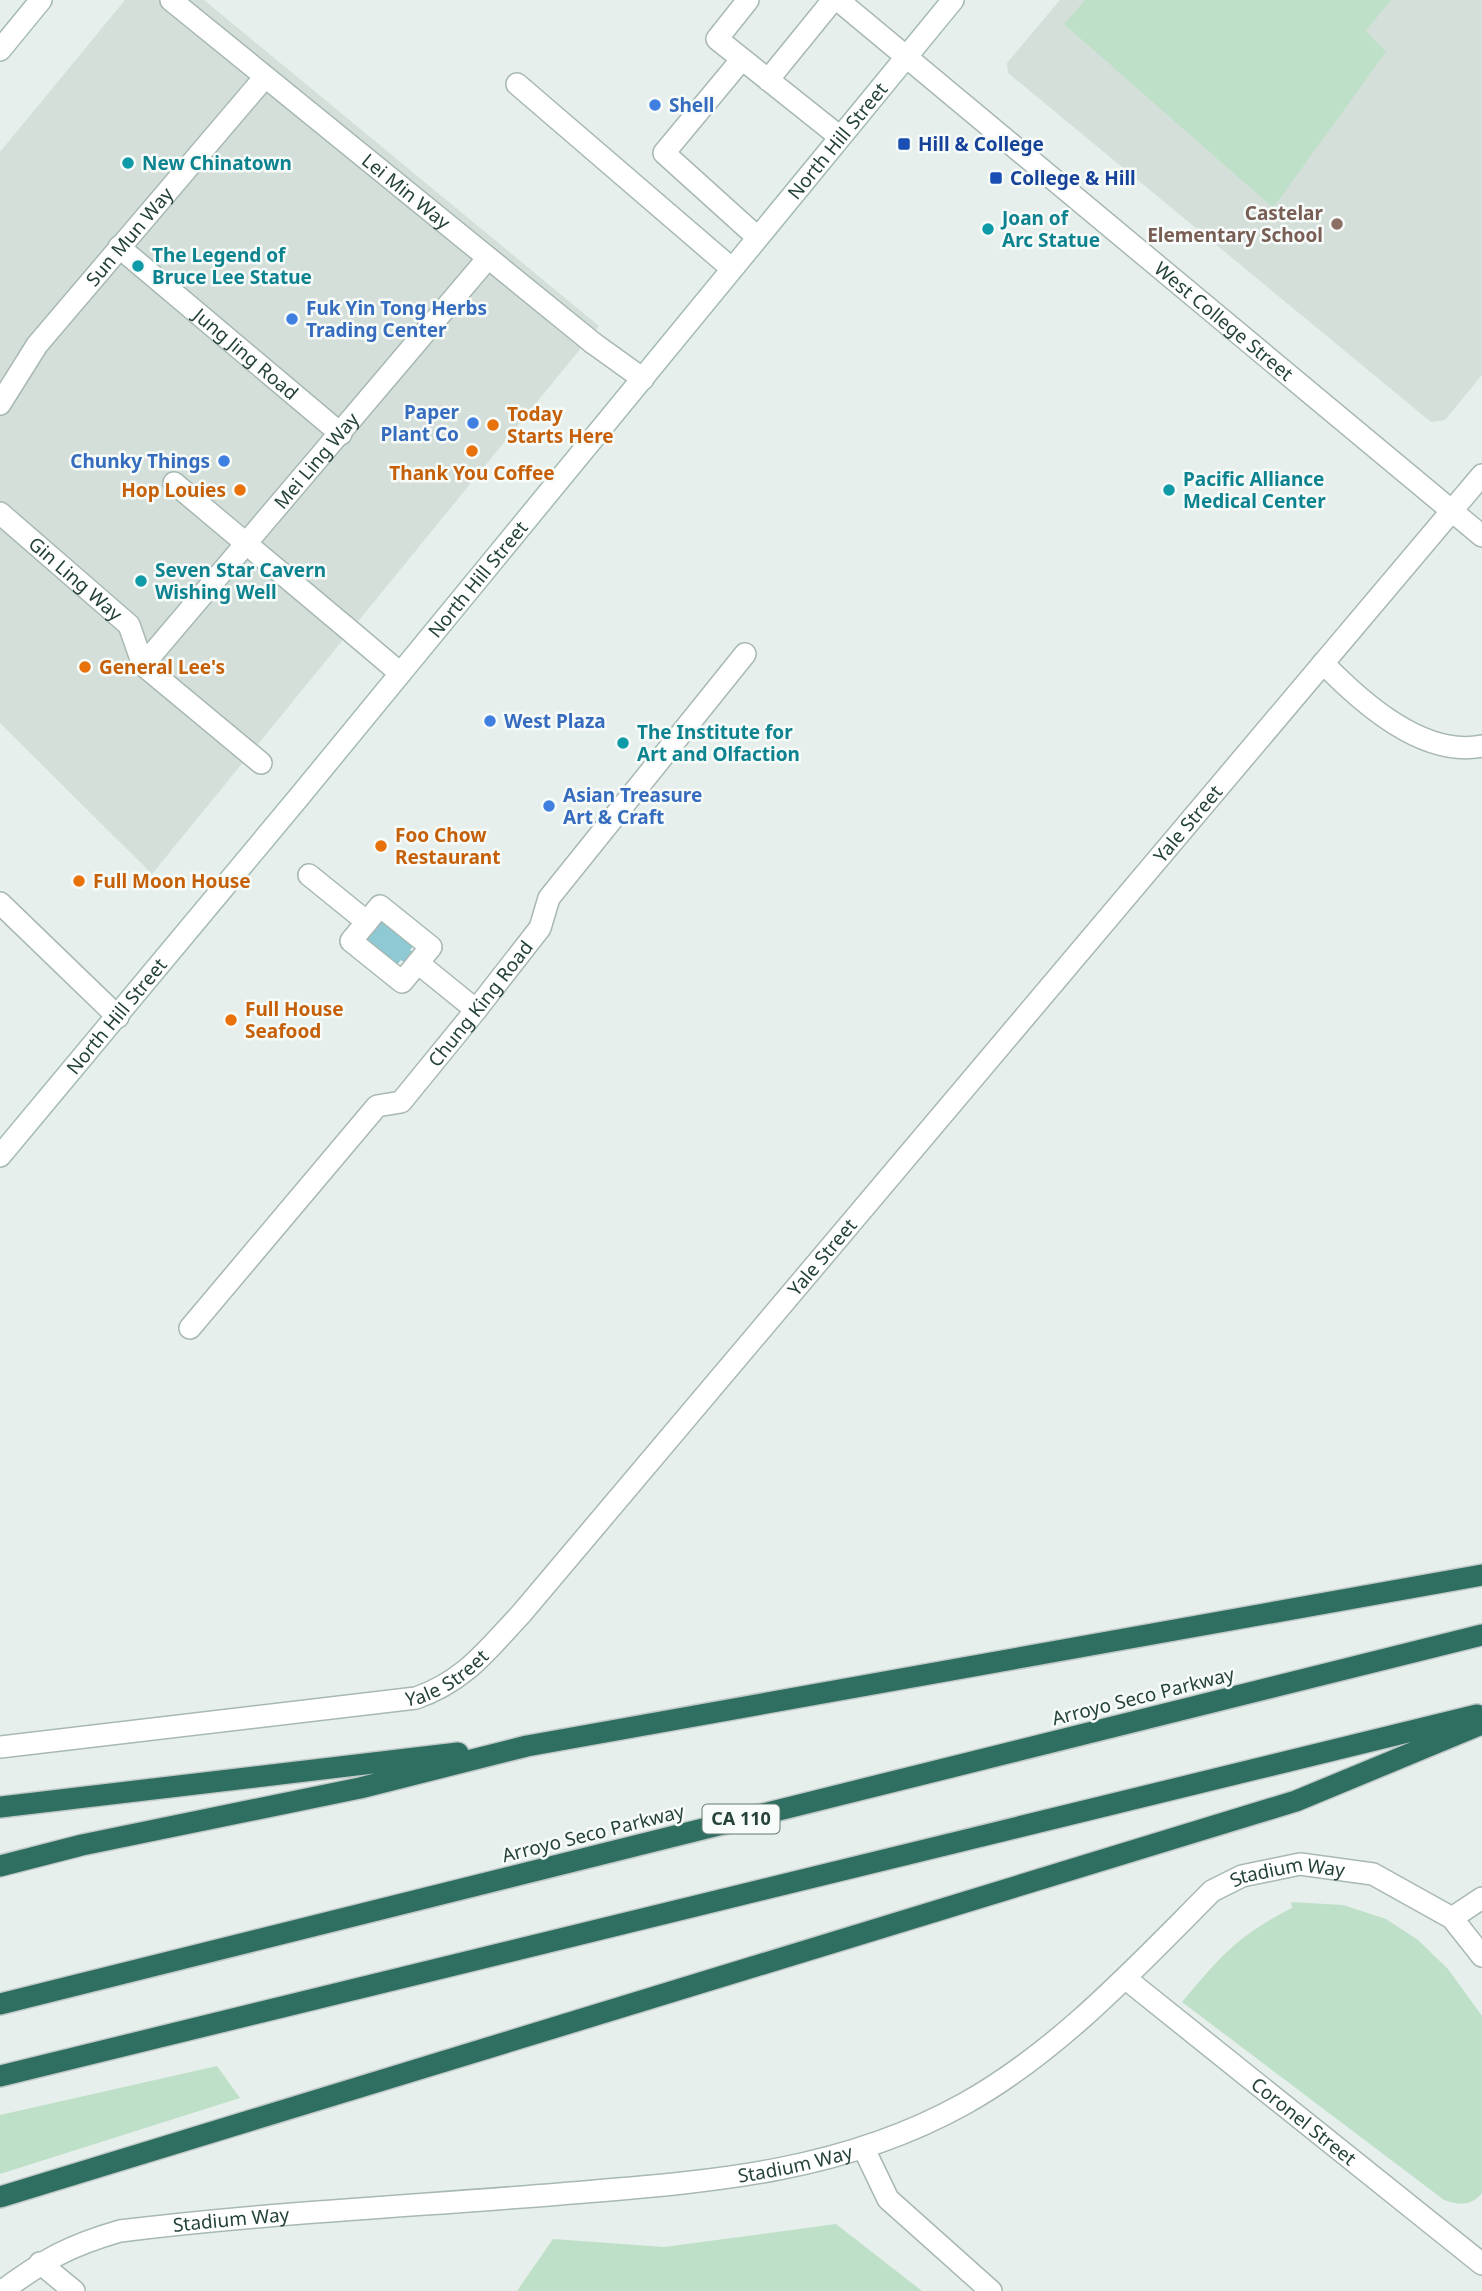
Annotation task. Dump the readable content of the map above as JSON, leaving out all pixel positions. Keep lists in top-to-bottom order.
{
  "streets": {
    "highway": ["Arroyo Seco Parkway", "CA 110"],
    "street": [
      "North Hill Street",
      "Lei Min Way",
      "Sun Mun Way",
      "West College Street",
      "Jung Jing Road",
      "Mei Ling Way",
      "Gin Ling Way",
      "Yale Street",
      "Chung King Road",
      "Stadium Way",
      "Coronel Street"
    ]
  },
  "crossings": [
    ["North Hill Street", "Lei Min Way"],
    ["North Hill Street", "West College Street"],
    ["Lei Min Way", "Sun Mun Way"],
    ["Lei Min Way", "Mei Ling Way"],
    ["Sun Mun Way", "Jung Jing Road"],
    ["West College Street", "Yale Street"],
    ["Jung Jing Road", "Mei Ling Way"],
    ["Mei Ling Way", "Gin Ling Way"],
    ["Stadium Way", "Coronel Street"]
  ],
  "places": {
    "other": [
      "Shell",
      "New Chinatown",
      "Castelar Elementary School",
      "Joan of Arc Statue",
      "The Legend of Bruce Lee Statue",
      "Fuk Yin Tong Herbs Trading Center",
      "Paper Plant Co",
      "Today Starts Here",
      "Thank You Coffee",
      "Chunky Things",
      "Hop Louies",
      "Pacific Alliance Medical Center",
      "Seven Star Cavern Wishing Well",
      "General Lee's",
      "West Plaza",
      "The Institute for Art and Olfaction",
      "Asian Treasure Art & Craft",
      "Foo Chow Restaurant",
      "Full Moon House",
      "Full House Seafood"
    ],
    "transit": ["Hill & College", "College & Hill"]
  }
}
